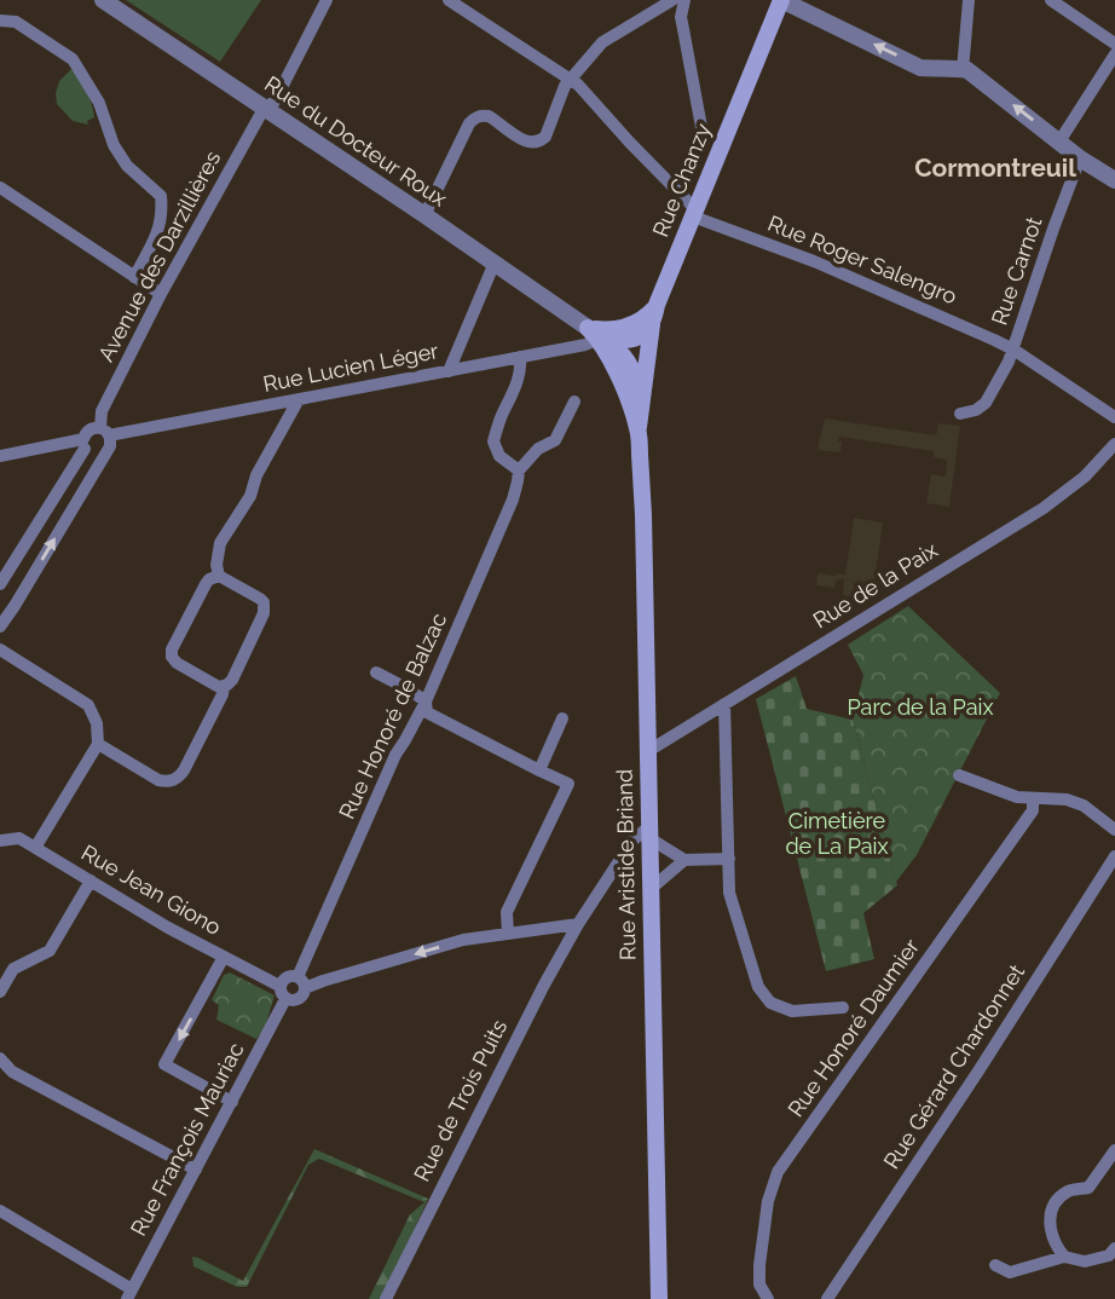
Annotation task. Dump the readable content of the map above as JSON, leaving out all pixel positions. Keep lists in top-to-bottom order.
{
  "streets": {
    "main road": ["Rue Chanzy", "Rue Aristide Briand"],
    "street": [
      "Rue du Docteur Roux",
      "Avenue des Darzillières",
      "Rue Roger Salengro",
      "Rue Carnot",
      "Rue Lucien Léger",
      "Rue de la Paix",
      "Rue Honoré de Balzac",
      "Rue Jean Giono",
      "Rue Honoré Daumier",
      "Rue Gérard Chardonnet",
      "Rue de Trois Puits",
      "Rue François Mauriac"
    ]
  },
  "crossings": [
    ["Rue du Docteur Roux", "Avenue des Darzillières"],
    ["Rue du Docteur Roux", "Rue Lucien Léger"],
    ["Rue Chanzy", "Rue Roger Salengro"],
    ["Avenue des Darzillières", "Rue Lucien Léger"],
    ["Rue Roger Salengro", "Rue Carnot"],
    ["Rue de la Paix", "Rue Aristide Briand"],
    ["Rue Aristide Briand", "Rue de Trois Puits"],
    ["Rue Jean Giono", "Rue François Mauriac"]
  ],
  "districts": ["Cormontreuil"],
  "parks": ["Parc de la Paix", "Cimetière de La Paix"]
}
